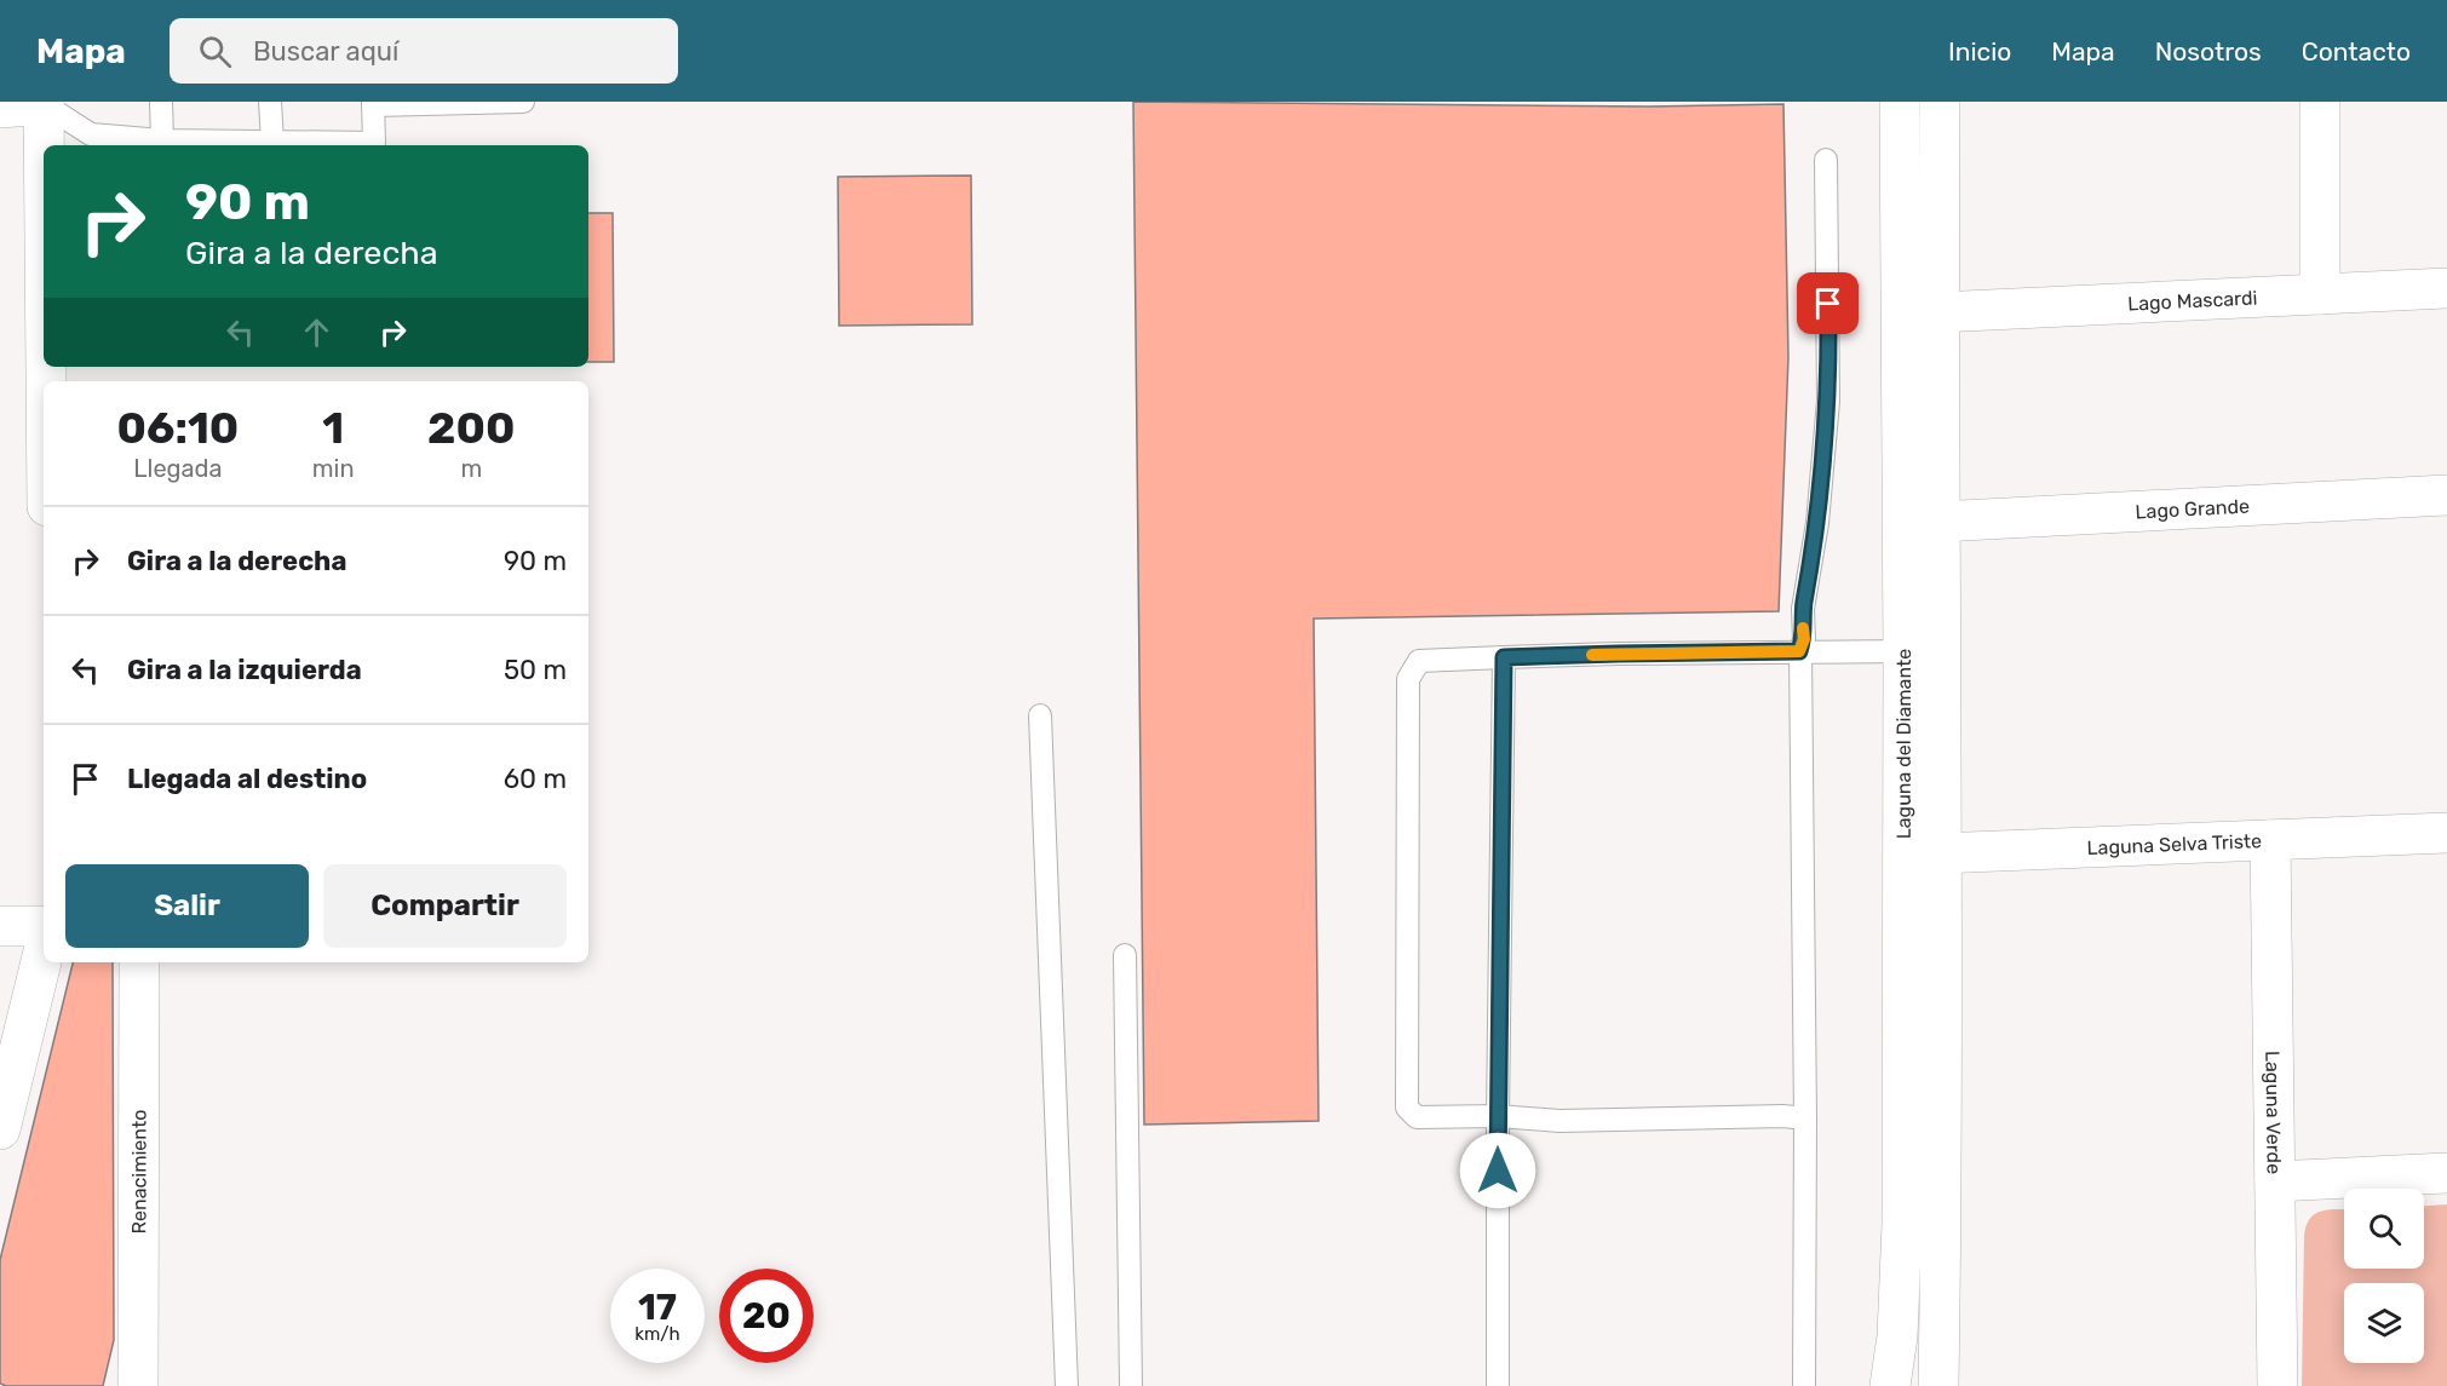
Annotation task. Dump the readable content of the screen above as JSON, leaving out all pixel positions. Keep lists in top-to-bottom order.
{
  "streets": {
    "street": [
      "Lago Mascardi",
      "Lago Grande",
      "Laguna del Diamante",
      "Laguna Selva Triste",
      "Laguna Verde",
      "Renacimiento"
    ]
  },
  "crossings": [
    ["Lago Mascardi", "Laguna del Diamante"],
    ["Lago Grande", "Laguna del Diamante"],
    ["Laguna del Diamante", "Laguna Selva Triste"],
    ["Laguna Selva Triste", "Laguna Verde"]
  ],
  "page": {
    "header": "Mapa",
    "search": "Buscar aquí",
    "nav": [
      "Inicio",
      "Mapa",
      "Nosotros",
      "Contacto"
    ],
    "turn": ["90 m", "Gira a la derecha"],
    "eta": [
      "06:10",
      "Llegada",
      "1",
      "min",
      "200",
      "m"
    ],
    "list": [
      {
        "name": "Gira a la derecha",
        "value": "90 m"
      },
      {
        "name": "Gira a la izquierda",
        "value": "50 m"
      },
      {
        "name": "Llegada al destino",
        "value": "60 m"
      }
    ],
    "buttons": ["Salir", "Compartir"],
    "speed": "17 km/h",
    "limit": "20"
  }
}
